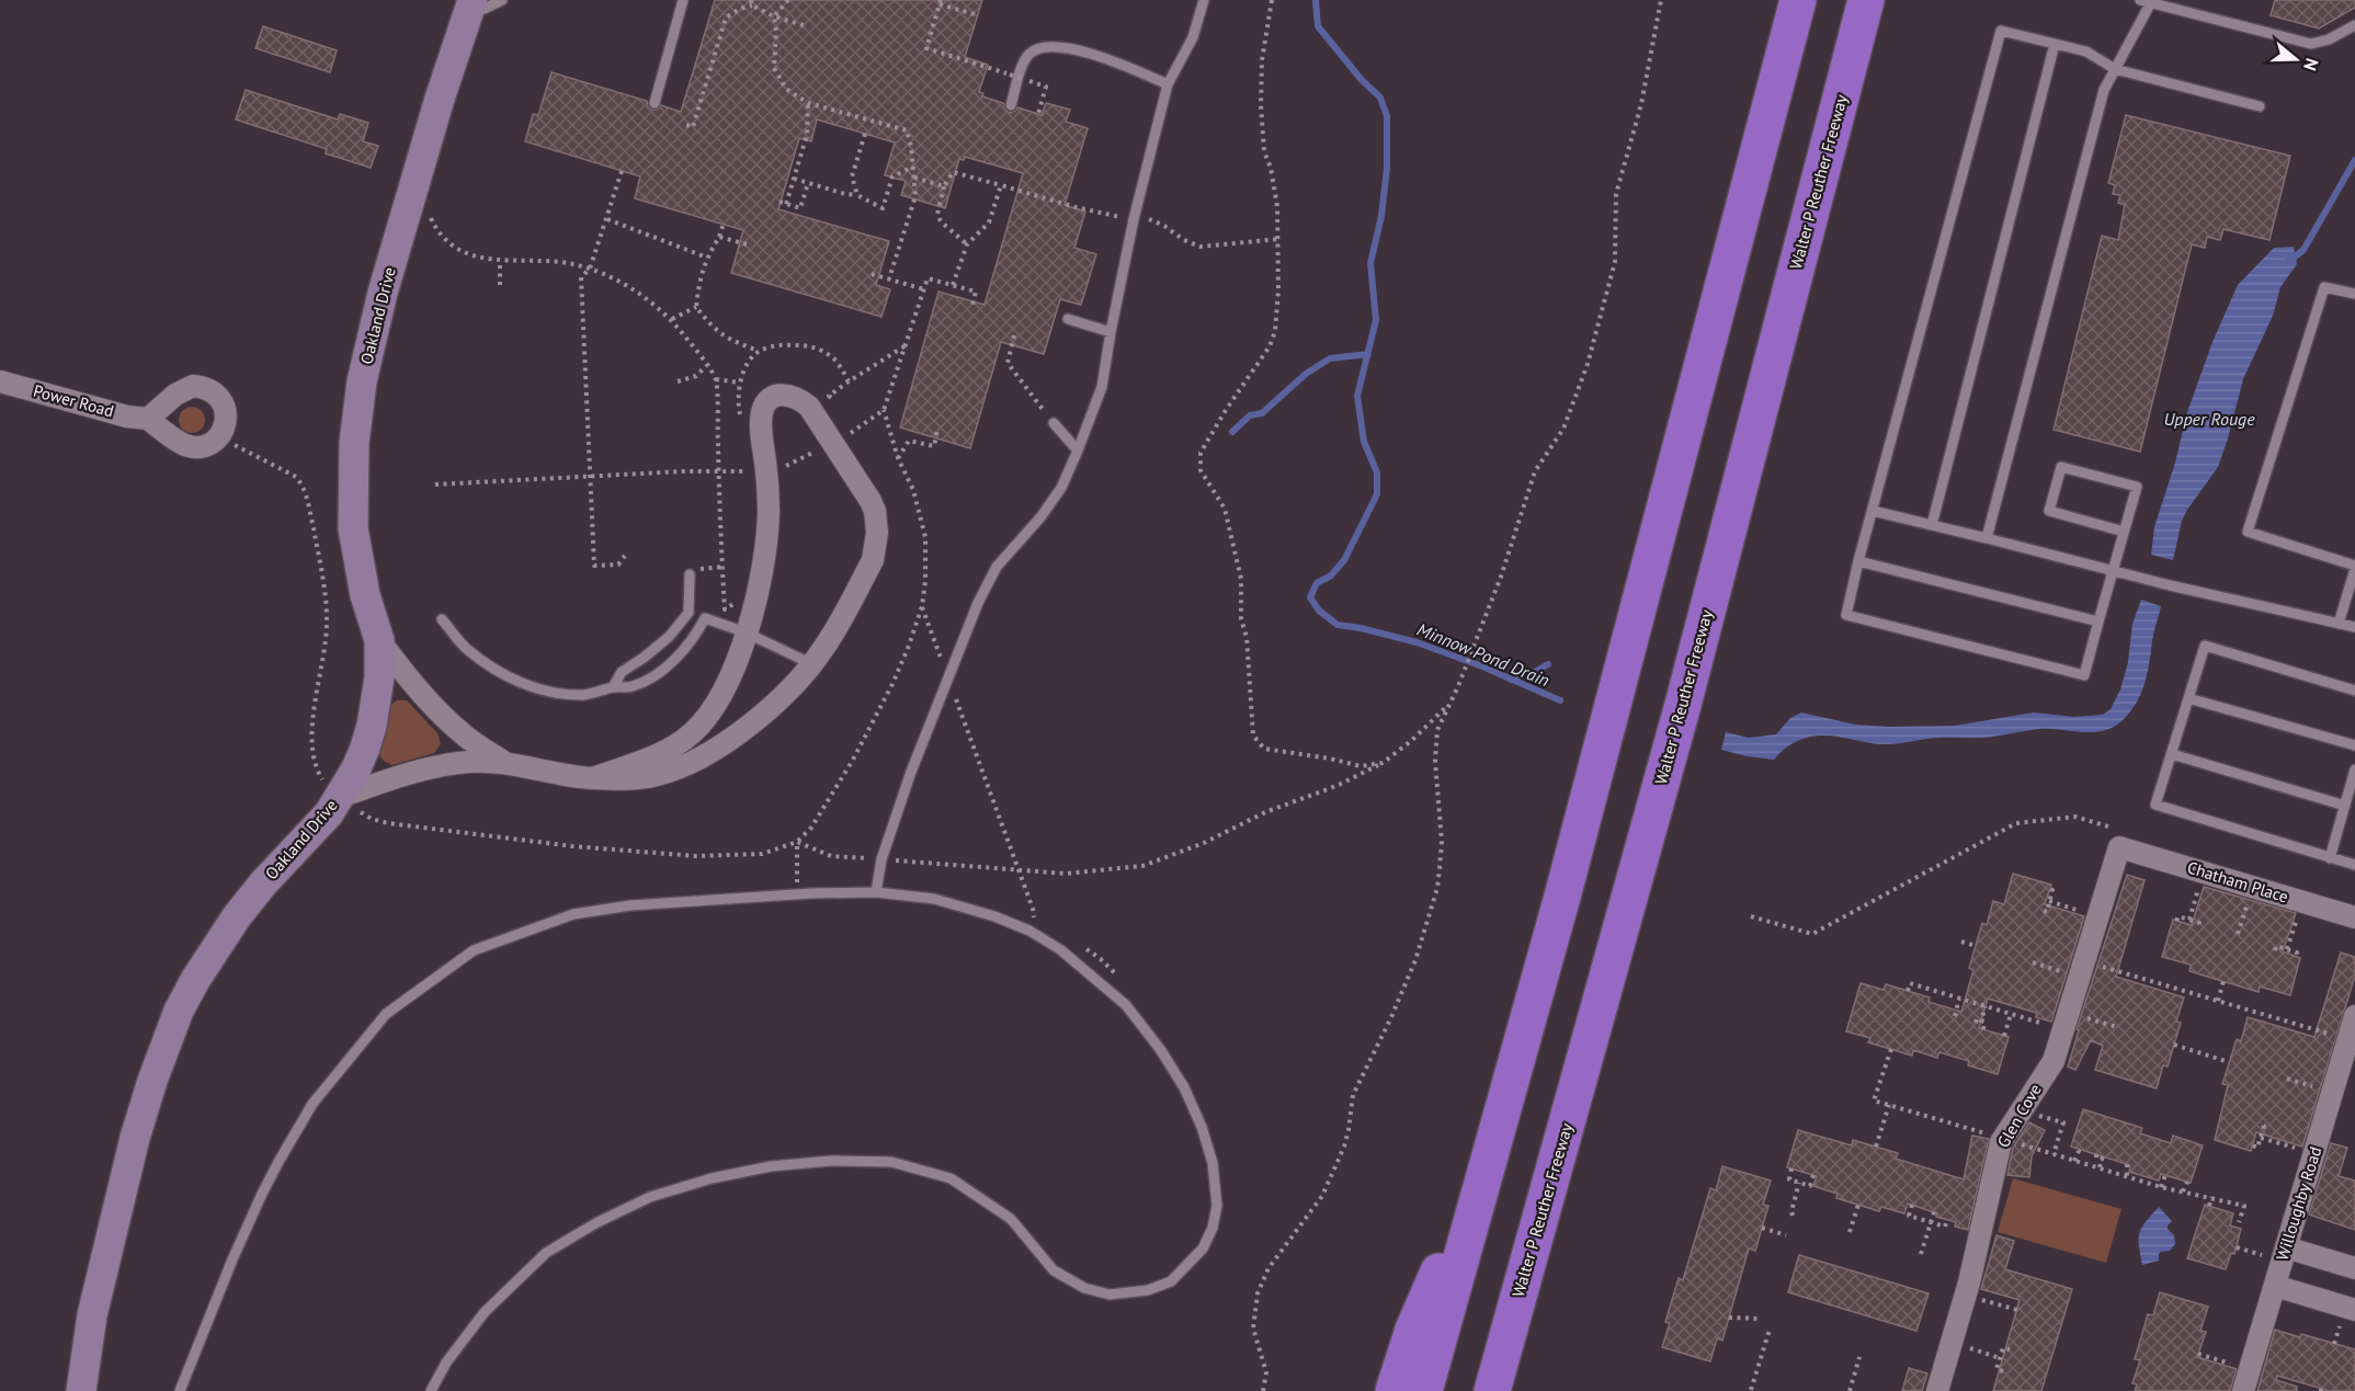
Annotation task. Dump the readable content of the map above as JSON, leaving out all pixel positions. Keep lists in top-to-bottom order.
{
  "streets": {
    "highway": ["Walter P Reuther Freeway"],
    "street": [
      "Oakland Drive",
      "Power Road",
      "Chatham Place",
      "Glen Cove",
      "Willoughby Road"
    ]
  },
  "crossings": [
    ["Chatham Place", "Glen Cove"]
  ],
  "water": ["Upper Rouge", "Minnow Pond Drain"],
  "north": "right"
}
